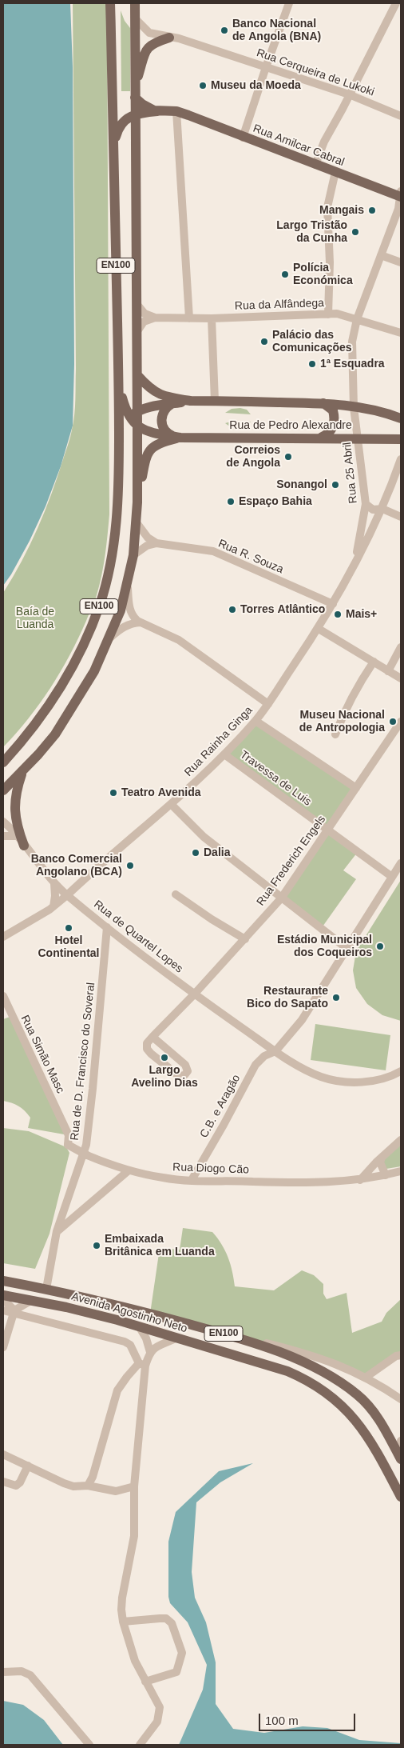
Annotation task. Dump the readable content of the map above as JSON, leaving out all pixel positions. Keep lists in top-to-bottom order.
{
  "streets": {
    "main road": [
      "Rua Amilcar Cabral",
      "EN100",
      "Rua de Pedro Alexandre",
      "Avenida Agostinho Neto"
    ],
    "street": [
      "Rua Cerqueira de Lukoki",
      "Rua da Alfândega",
      "Rua 25 Abril",
      "Rua R. Souza",
      "Rua Rainha Ginga",
      "Travessa de Luis",
      "Rua Frederich Engels",
      "Rua de Quartel Lopes",
      "Rua Simão Masc",
      "Rua de D. Francisco do Soveral",
      "C.B. e Aragão",
      "Rua Diogo Cão"
    ]
  },
  "crossings": [
    ["Rua Cerqueira de Lukoki", "EN100"],
    ["Rua Amilcar Cabral", "Rua 25 Abril"],
    ["Rua da Alfândega", "Rua 25 Abril"],
    ["Rua de Pedro Alexandre", "Rua 25 Abril"],
    ["Rua 25 Abril", "Rua Rainha Ginga"],
    ["Rua R. Souza", "Rua Rainha Ginga"],
    ["Rua Rainha Ginga", "Travessa de Luis"],
    ["Rua Rainha Ginga", "Rua de Quartel Lopes"],
    ["Travessa de Luis", "Rua Frederich Engels"],
    ["Rua Frederich Engels", "Rua de Quartel Lopes"],
    ["Rua de Quartel Lopes", "Rua de D. Francisco do Soveral"],
    ["Rua de Quartel Lopes", "C.B. e Aragão"],
    ["Rua Simão Masc", "Rua Diogo Cão"],
    ["Rua de D. Francisco do Soveral", "Avenida Agostinho Neto"],
    ["C.B. e Aragão", "Rua Diogo Cão"]
  ],
  "parks": ["Baía de Luanda"],
  "places": [
    "Banco Nacional de Angola (BNA)",
    "Museu da Moeda",
    "Mangais",
    "Largo Tristão da Cunha",
    "Polícia Económica",
    "Palácio das Comunicações",
    "1ª Esquadra",
    "Correios de Angola",
    "Sonangol",
    "Espaço Bahia",
    "Torres Atlântico",
    "Mais+",
    "Museu Nacional de Antropologia",
    "Teatro Avenida",
    "Dalia",
    "Banco Comercial Angolano (BCA)",
    "Hotel Continental",
    "Estádio Municipal dos Coqueiros",
    "Restaurante Bico do Sapato",
    "Largo Avelino Dias",
    "Embaixada Britânica em Luanda"
  ],
  "scale_bar": "100 m"
}
